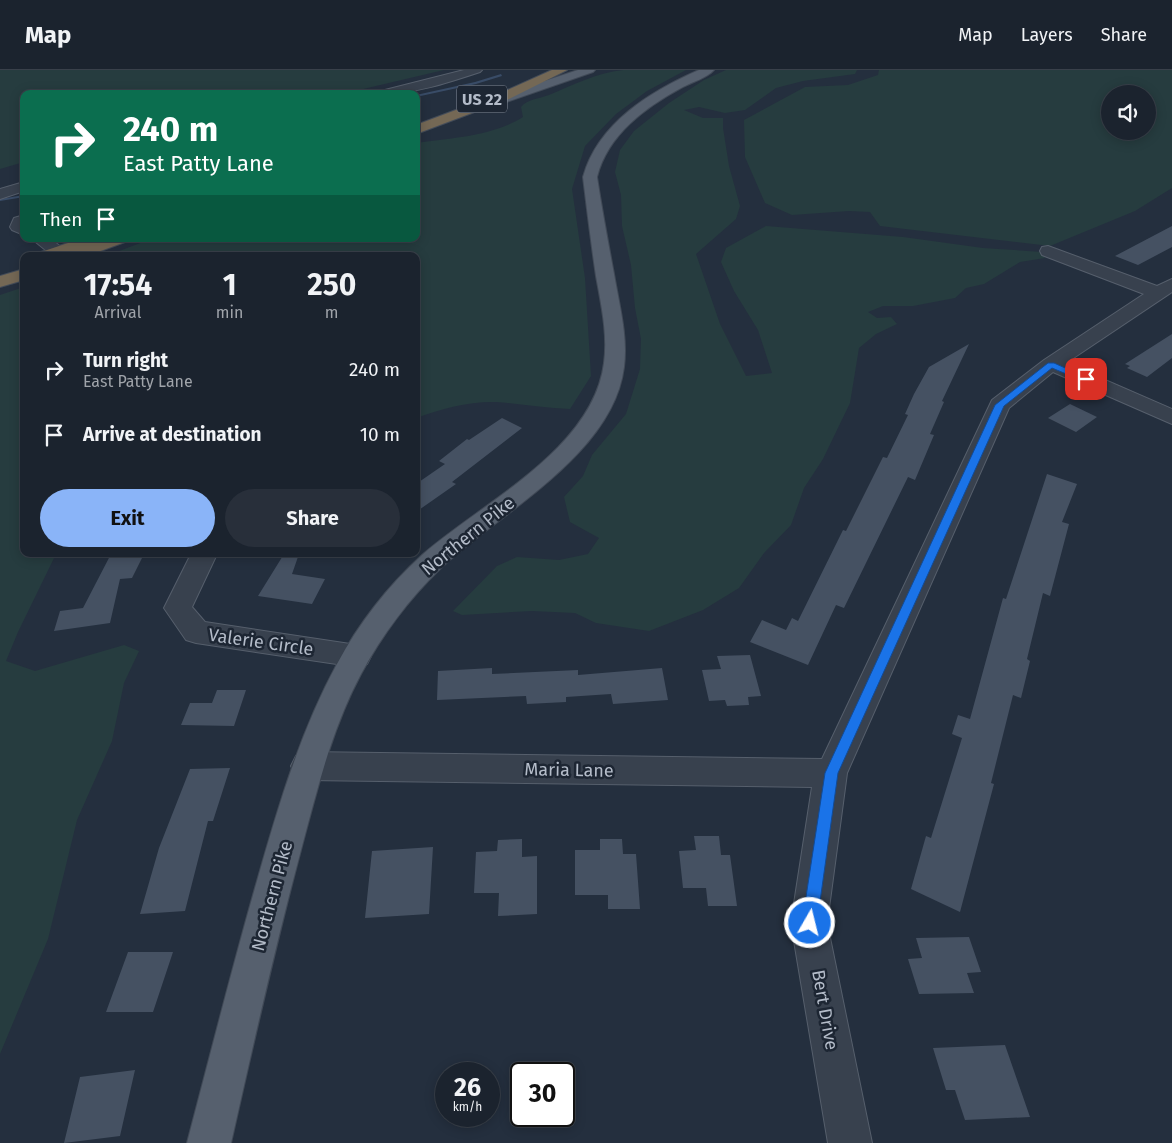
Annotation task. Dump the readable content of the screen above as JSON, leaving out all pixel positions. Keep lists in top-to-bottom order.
{
  "streets": {
    "highway": ["US 22"],
    "main road": ["Northern Pike"],
    "street": ["Valerie Circle", "Maria Lane", "Bert Drive"]
  },
  "crossings": [
    ["Northern Pike", "Valerie Circle"],
    ["Northern Pike", "Maria Lane"],
    ["Maria Lane", "Bert Drive"]
  ],
  "page": {
    "header": "Map",
    "nav": ["Map", "Layers", "Share"],
    "turn": ["240 m", "East Patty Lane"],
    "then": "Then",
    "eta": [
      "17:54",
      "Arrival",
      "1",
      "min",
      "250",
      "m"
    ],
    "list": [
      {
        "name": "Turn right",
        "note": "East Patty Lane",
        "value": "240 m"
      },
      {
        "name": "Arrive at destination",
        "value": "10 m"
      }
    ],
    "buttons": ["Exit", "Share"],
    "speed": "26 km/h",
    "limit": "30"
  }
}
